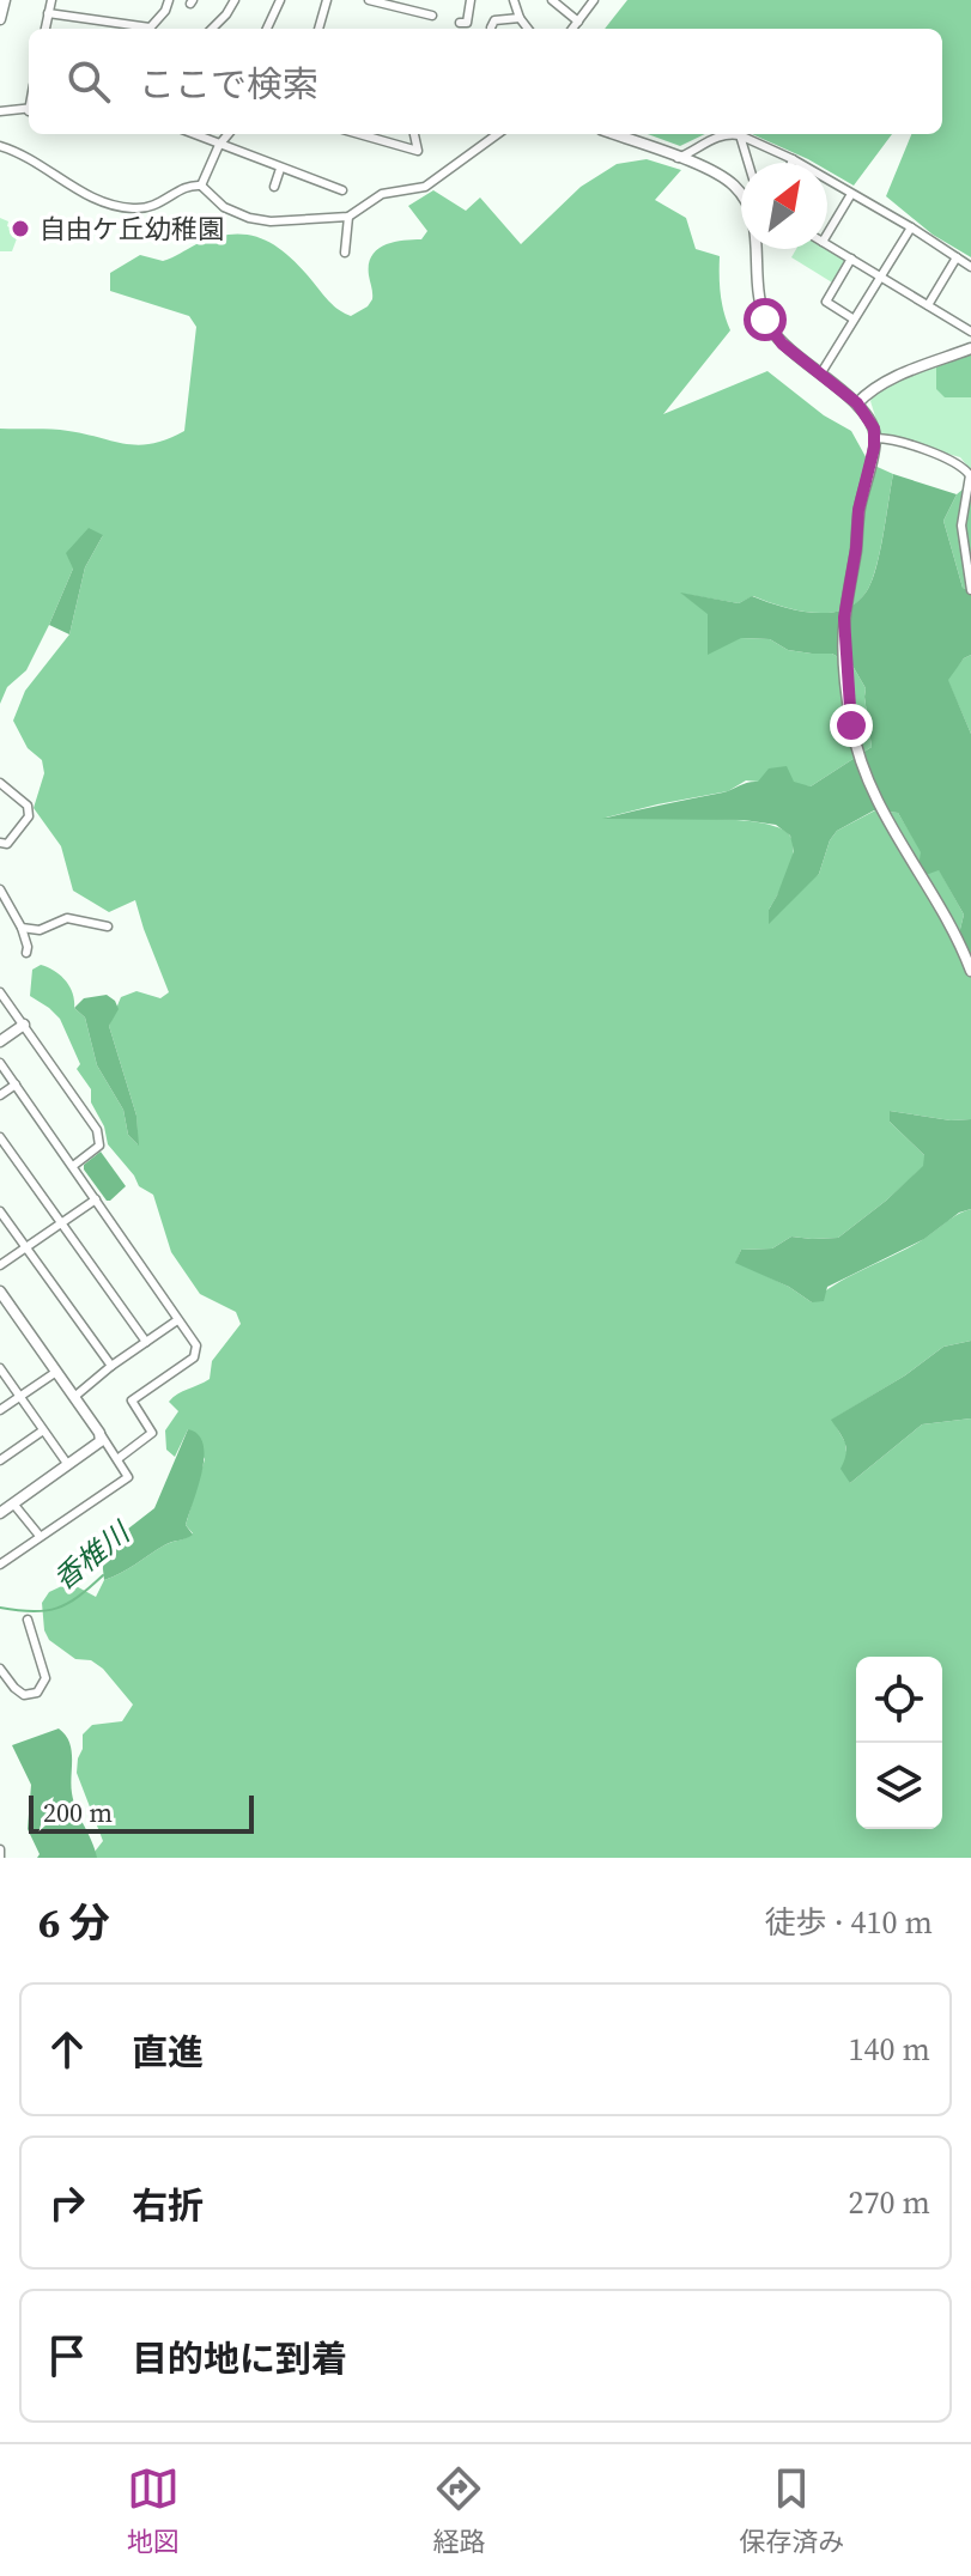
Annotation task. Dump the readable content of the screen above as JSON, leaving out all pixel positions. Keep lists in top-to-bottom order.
{
  "water": ["香椎川"],
  "places": ["自由ケ丘幼稚園"],
  "scale_bar": "200 m",
  "north": "top right",
  "page": {
    "search": "ここで検索",
    "scale": "200 m",
    "heading": ["6 分", "徒歩 · 410 m"],
    "list": [
      ["直進", "140 m"],
      ["右折", "270 m"],
      "目的地に到着"
    ],
    "nav": ["地図", "経路", "保存済み"]
  }
}
